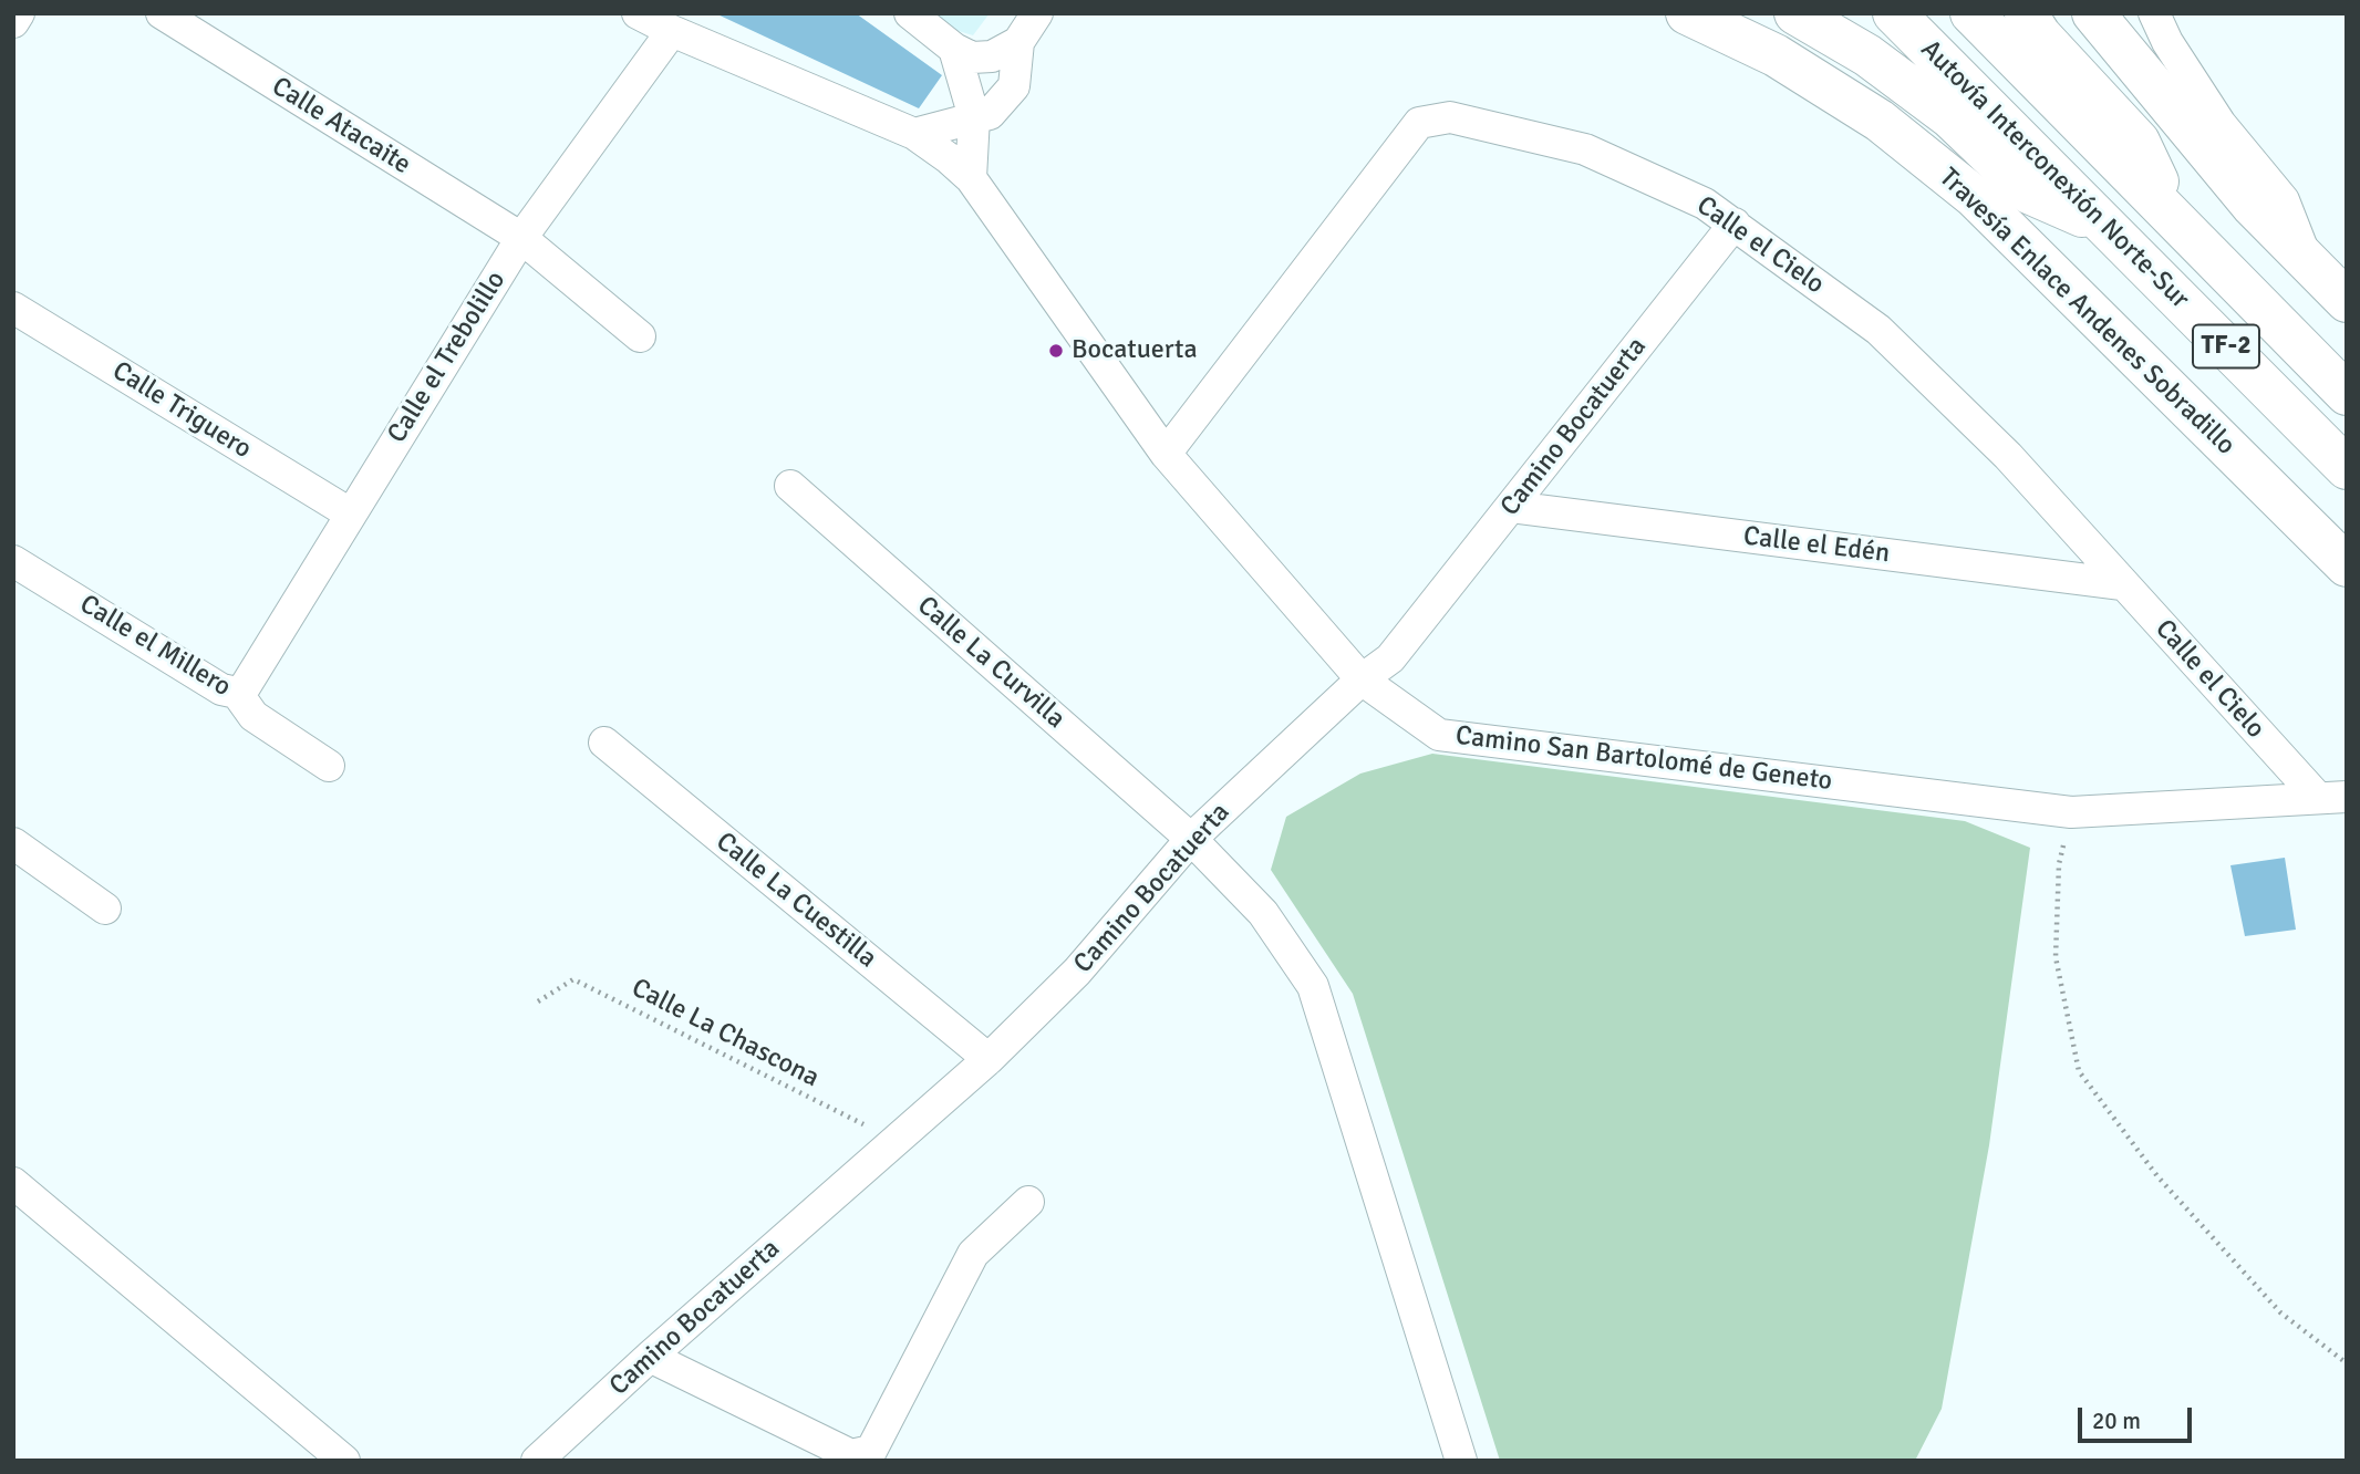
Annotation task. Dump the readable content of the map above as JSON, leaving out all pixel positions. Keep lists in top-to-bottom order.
{
  "streets": {
    "main road": ["Autovía Interconexión Norte-Sur", "Travesía Enlace Andenes Sobradillo", "TF-2"],
    "street": [
      "Calle Atacaite",
      "Calle el Cielo",
      "Calle el Trebolillo",
      "Calle Triguero",
      "Camino Bocatuerta",
      "Calle el Edén",
      "Calle el Millero",
      "Calle La Curvilla",
      "Camino San Bartolomé de Geneto",
      "Calle La Cuestilla"
    ],
    "path": ["Calle La Chascona"]
  },
  "crossings": [
    ["Calle Atacaite", "Calle el Trebolillo"],
    ["Calle el Cielo", "Camino Bocatuerta"],
    ["Calle el Cielo", "Calle el Edén"],
    ["Calle el Cielo", "Camino San Bartolomé de Geneto"],
    ["Calle el Trebolillo", "Calle Triguero"],
    ["Calle el Trebolillo", "Calle el Millero"],
    ["Calle el Trebolillo", "Camino San Bartolomé de Geneto"],
    ["Camino Bocatuerta", "Calle el Edén"],
    ["Camino Bocatuerta", "Calle La Curvilla"],
    ["Camino Bocatuerta", "Camino San Bartolomé de Geneto"],
    ["Camino Bocatuerta", "Calle La Cuestilla"],
    ["Camino Bocatuerta", "Calle La Chascona"]
  ],
  "places": ["Bocatuerta"],
  "scale_bar": "20 m"
}
